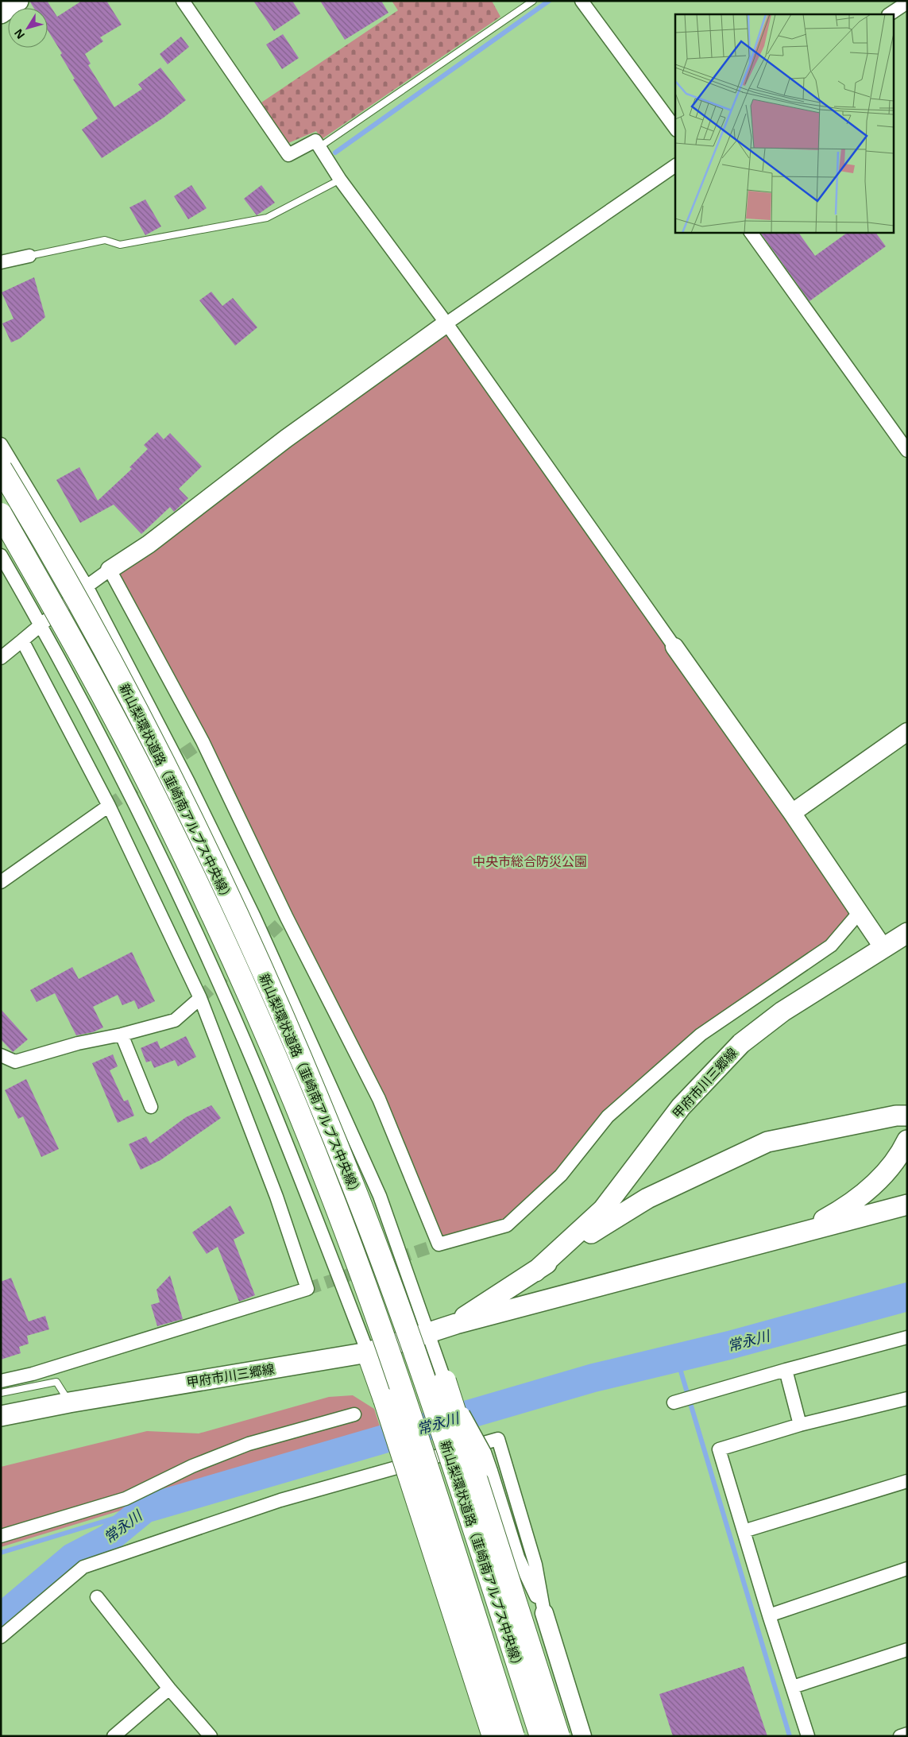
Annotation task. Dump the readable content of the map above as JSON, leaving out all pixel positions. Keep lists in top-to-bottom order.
{
  "streets": {
    "highway": ["新山梨環状道路（韮崎南アルプス中央線）"],
    "main road": ["甲府市川三郷線"]
  },
  "water": ["常永川"],
  "parks": ["中央市総合防災公園"],
  "north": "bottom left"
}
